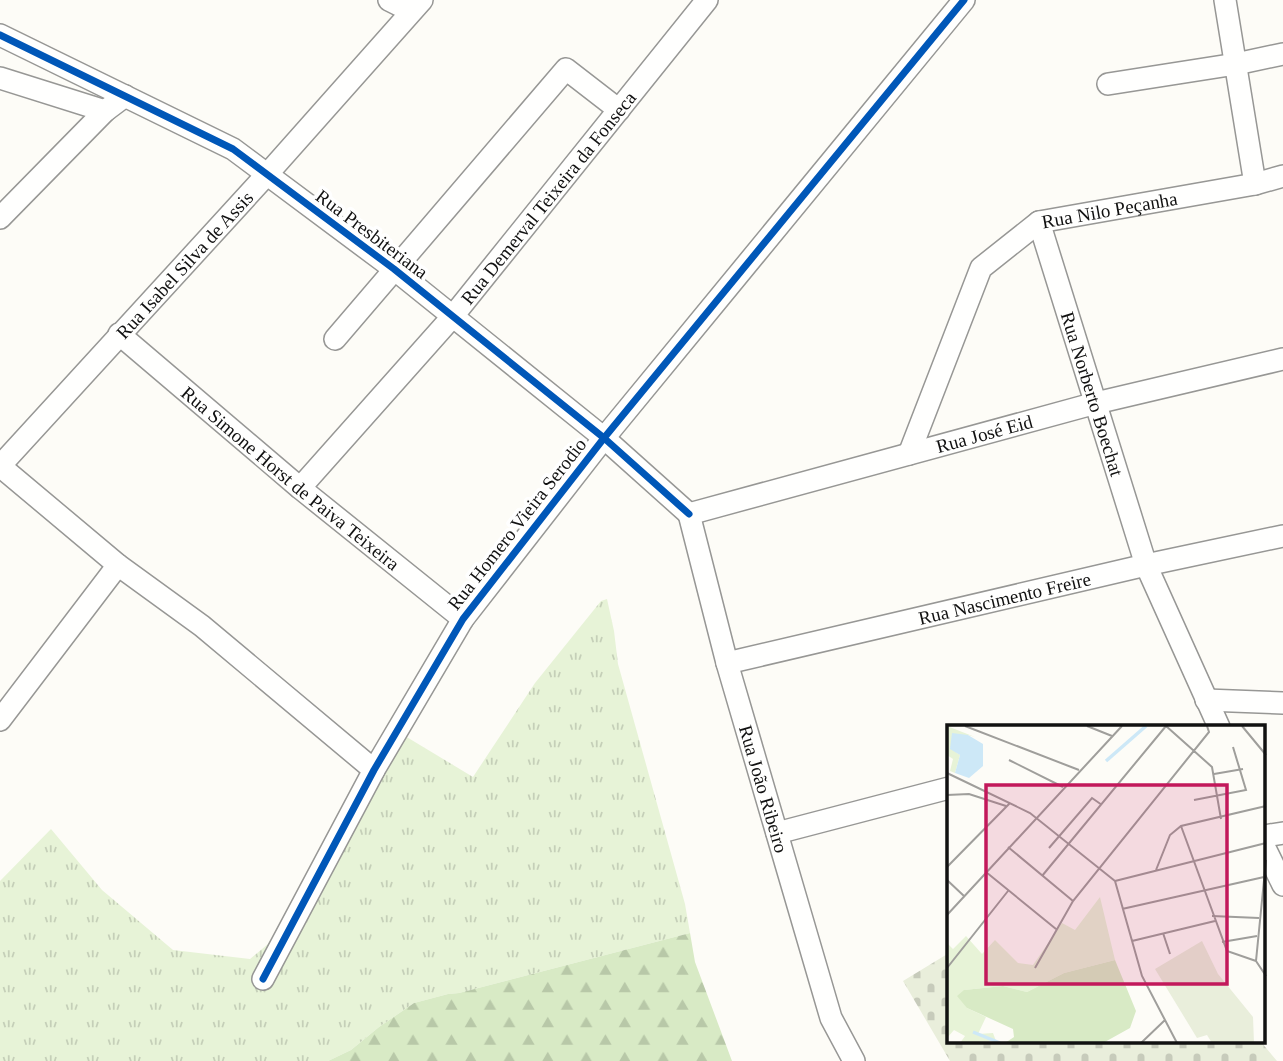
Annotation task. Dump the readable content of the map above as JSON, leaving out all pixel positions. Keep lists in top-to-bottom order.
{
  "streets": {
    "street": [
      "Rua Demerval Teixeira da Fonseca",
      "Rua Nilo Peçanha",
      "Rua Presbiteriana",
      "Rua Isabel Silva de Assis",
      "Rua Norberto Boechat",
      "Rua José Eid",
      "Rua Simone Horst de Paiva Teixeira",
      "Rua Homero Vieira Serodio",
      "Rua Nascimento Freire",
      "Rua João Ribeiro"
    ]
  },
  "crossings": [
    ["Rua Demerval Teixeira da Fonseca", "Rua Presbiteriana"],
    ["Rua Demerval Teixeira da Fonseca", "Rua Simone Horst de Paiva Teixeira"],
    ["Rua Nilo Peçanha", "Rua Norberto Boechat"],
    ["Rua Nilo Peçanha", "Rua José Eid"],
    ["Rua Presbiteriana", "Rua Isabel Silva de Assis"],
    ["Rua Presbiteriana", "Rua José Eid"],
    ["Rua Presbiteriana", "Rua Homero Vieira Serodio"],
    ["Rua Presbiteriana", "Rua João Ribeiro"],
    ["Rua Isabel Silva de Assis", "Rua Simone Horst de Paiva Teixeira"],
    ["Rua Norberto Boechat", "Rua José Eid"],
    ["Rua Norberto Boechat", "Rua Nascimento Freire"],
    ["Rua José Eid", "Rua João Ribeiro"],
    ["Rua Simone Horst de Paiva Teixeira", "Rua Homero Vieira Serodio"],
    ["Rua Nascimento Freire", "Rua João Ribeiro"]
  ]
}
